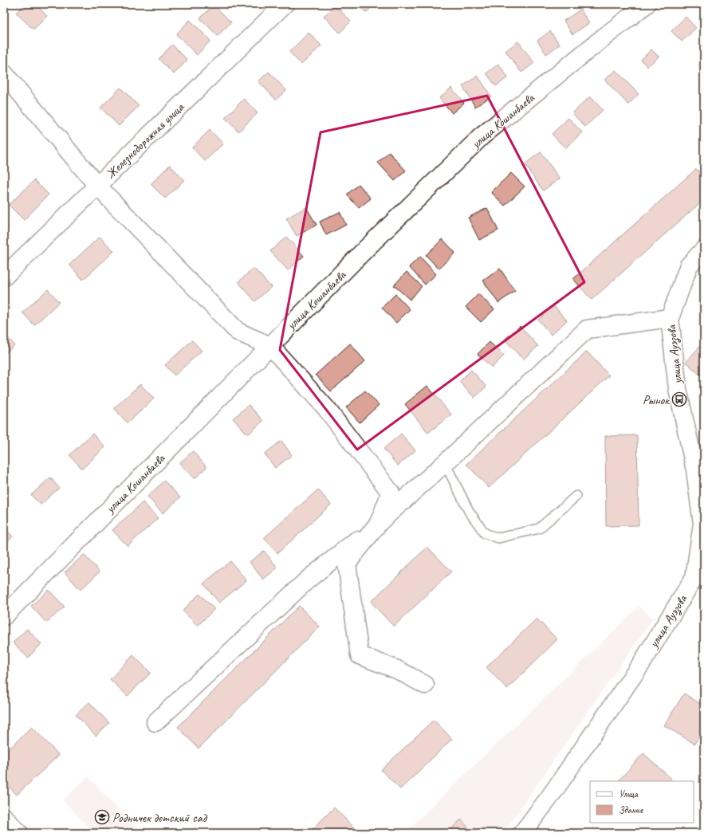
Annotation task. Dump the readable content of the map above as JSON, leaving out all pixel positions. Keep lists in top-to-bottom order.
{
  "streets": {
    "street": ["улица Кошанбаева", "Железнодорожная улица", "улица Ауэзова"]
  },
  "places": {
    "bus stop": ["Рынок"],
    "school or university": ["Родничек детский сад"]
  },
  "legend": ["Улица", "Здание"]
}
